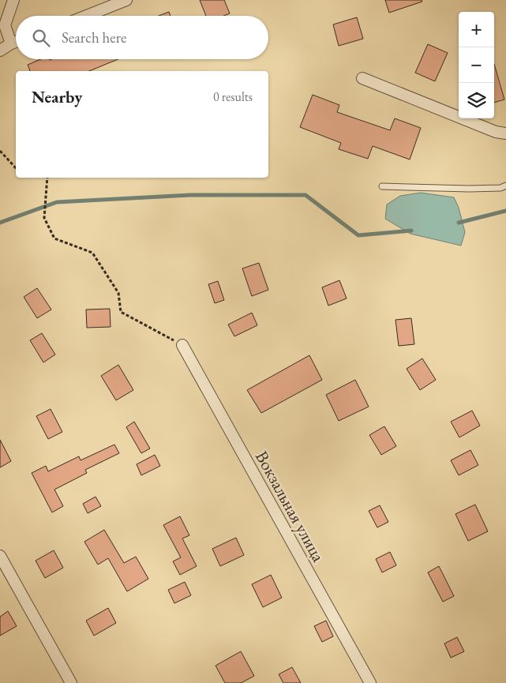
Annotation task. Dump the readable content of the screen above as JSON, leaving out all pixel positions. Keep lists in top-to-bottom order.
{
  "streets": {
    "street": ["Вокзальная улица"]
  },
  "page": {
    "map_buttons": ["+", "−"],
    "search": "Search here",
    "heading": ["Nearby", "0 results"]
  }
}
